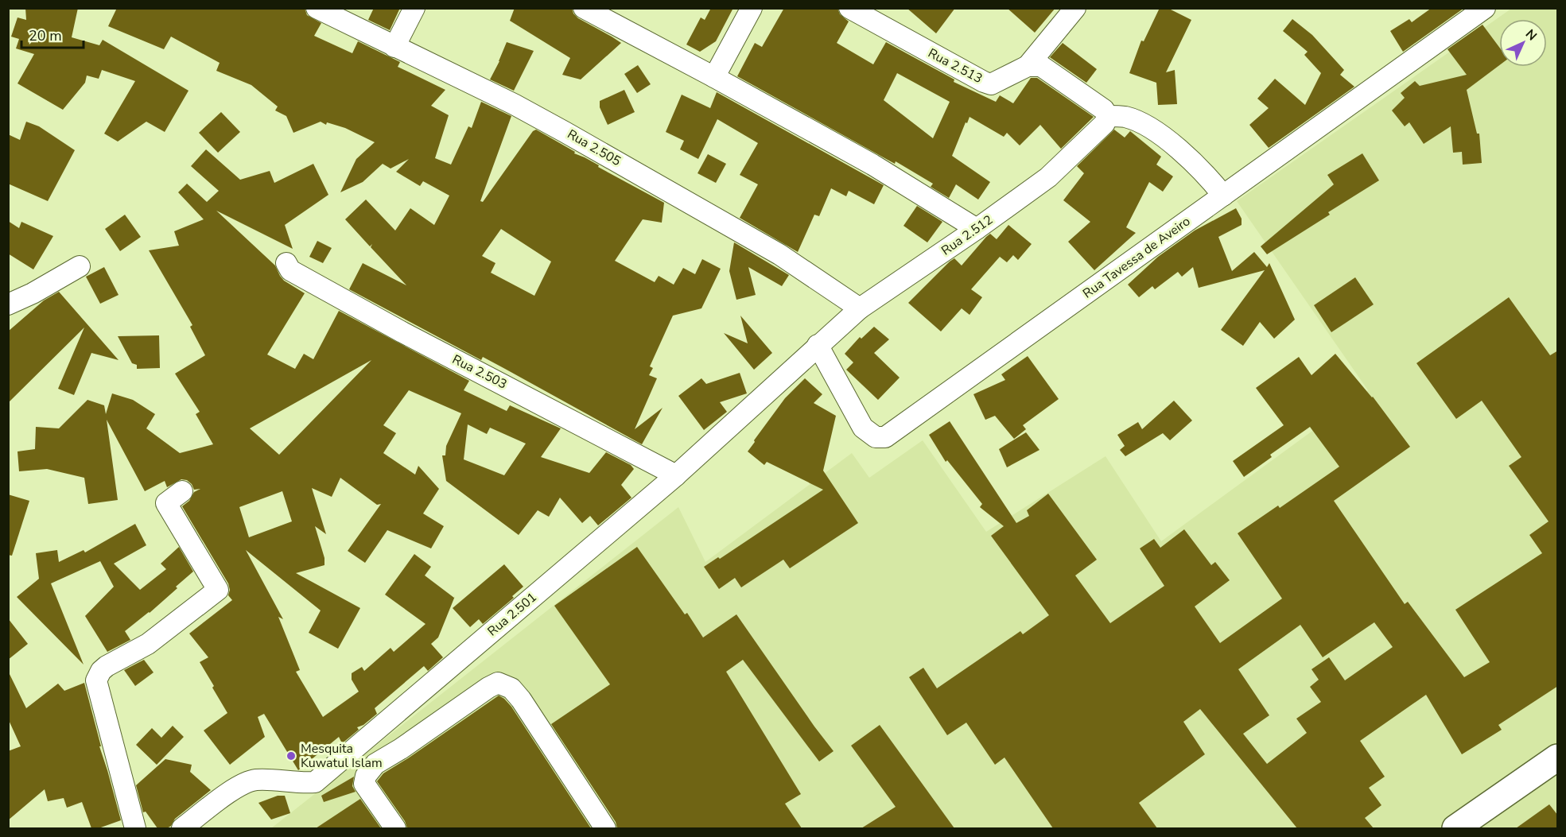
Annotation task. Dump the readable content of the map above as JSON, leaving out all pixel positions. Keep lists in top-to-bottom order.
{
  "streets": {
    "street": [
      "Rua 2.513",
      "Rua 2.505",
      "Rua 2.512",
      "Rua Tavessa de Aveiro",
      "Rua 2.503",
      "Rua 2.501"
    ]
  },
  "crossings": [
    ["Rua 2.505", "Rua 2.512"],
    ["Rua 2.512", "Rua Tavessa de Aveiro"],
    ["Rua 2.512", "Rua 2.501"],
    ["Rua Tavessa de Aveiro", "Rua 2.501"],
    ["Rua 2.503", "Rua 2.501"]
  ],
  "places": ["Mesquita Kuwatul Islam"],
  "scale_bar": "20 m",
  "north": "top right"
}
